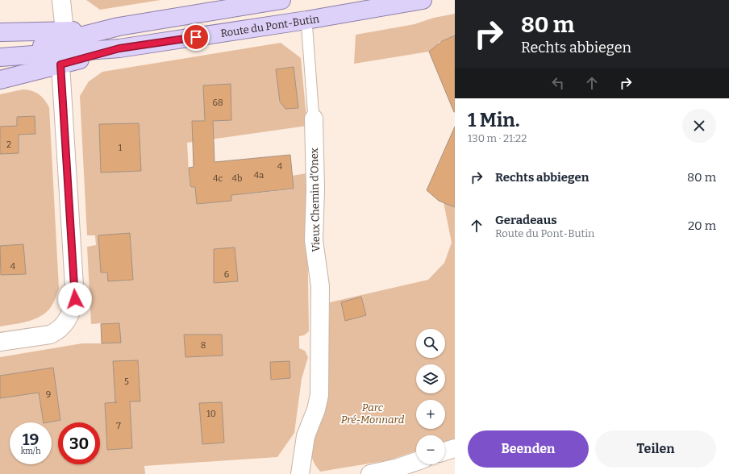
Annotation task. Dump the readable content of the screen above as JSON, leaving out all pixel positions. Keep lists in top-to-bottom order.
{
  "streets": {
    "main road": ["Route du Pont-Butin"],
    "street": ["Vieux Chemin d'Onex"]
  },
  "crossings": [
    ["Route du Pont-Butin", "Vieux Chemin d'Onex"]
  ],
  "parks": ["Parc Pré-Monnard"],
  "house_numbers": [
    "68",
    "2",
    "1",
    "4",
    "4a",
    "4c",
    "4b",
    "4",
    "6",
    "8",
    "5",
    "9",
    "10",
    "7"
  ],
  "page": {
    "turn": ["80 m", "Rechts abbiegen"],
    "heading": ["1 Min.", "130 m · 21:22"],
    "list": [
      {
        "name": "Rechts abbiegen",
        "value": "80 m"
      },
      {
        "name": "Geradeaus",
        "note": "Route du Pont-Butin",
        "value": "20 m"
      }
    ],
    "map_buttons": ["+", "−"],
    "speed": "19 km/h",
    "limit": "30",
    "buttons": ["Beenden", "Teilen"]
  }
}
